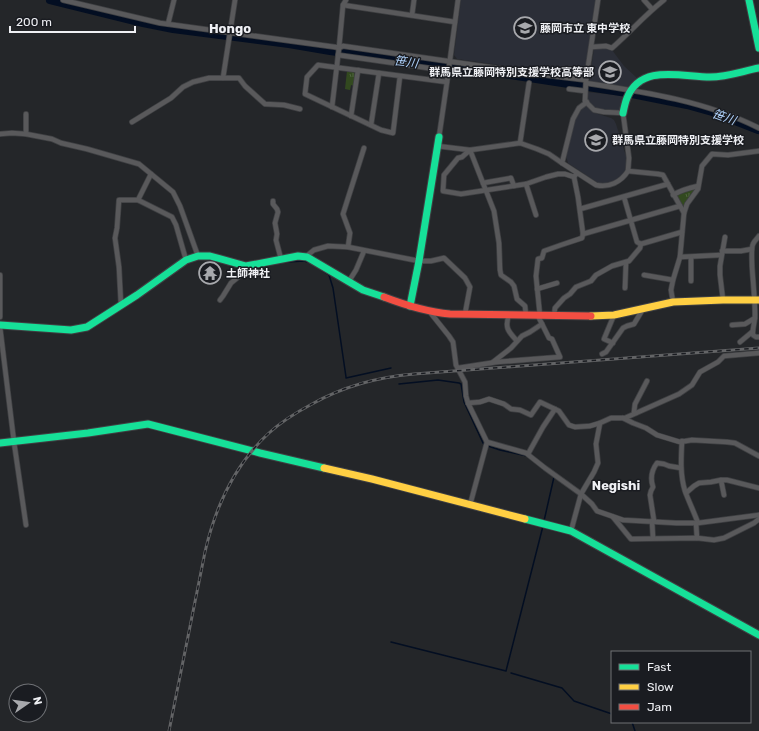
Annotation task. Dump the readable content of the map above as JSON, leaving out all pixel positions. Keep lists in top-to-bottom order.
{
  "districts": ["Hongo", "Negishi"],
  "water": ["笹川"],
  "places": {
    "school or university": ["藤岡市立 東中学校", "群馬県立藤岡特別支援学校高等部", "群馬県立藤岡特別支援学校"],
    "temple": ["土師神社"]
  },
  "legend": ["Fast", "Slow", "Jam"],
  "scale_bar": "200 m",
  "north": "right"
}
